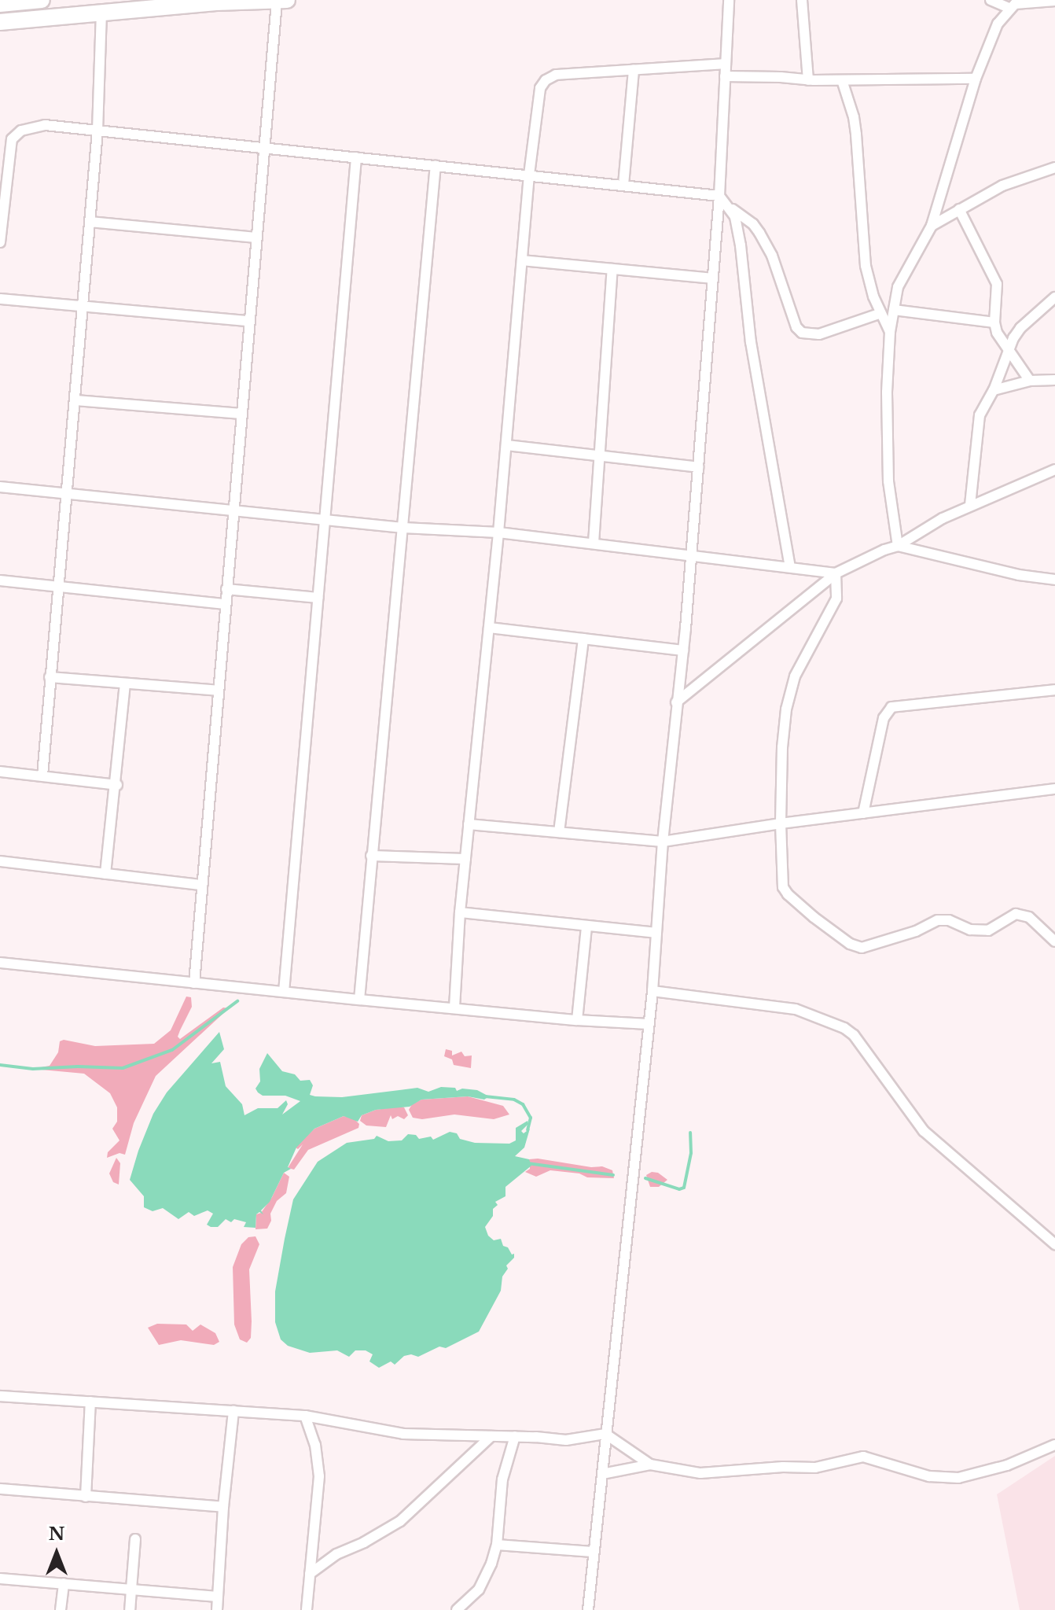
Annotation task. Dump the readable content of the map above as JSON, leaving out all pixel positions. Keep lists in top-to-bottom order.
{
  "north": "top"
}
